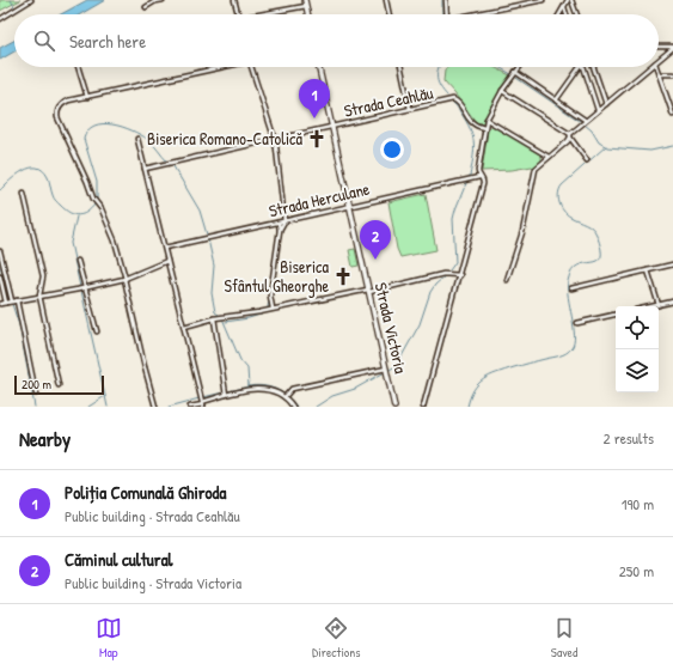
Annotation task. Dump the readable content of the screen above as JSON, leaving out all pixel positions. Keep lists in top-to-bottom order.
{
  "streets": {
    "street": ["Strada Ceahlău", "Strada Herculane", "Strada Victoria"]
  },
  "crossings": [
    ["Strada Ceahlău", "Strada Victoria"],
    ["Strada Herculane", "Strada Victoria"]
  ],
  "places": {
    "church": ["Biserica Romano-Catolică", "Biserica Sfântul Gheorghe"]
  },
  "scale_bar": "200 m",
  "page": {
    "search": "Search here",
    "pins": ["1", "2"],
    "scale": "200 m",
    "heading": ["Nearby", "2 results"],
    "list": [
      {
        "mark": "1",
        "name": "Poliția Comunală Ghiroda",
        "note": "Public building · Strada Ceahlău",
        "value": "190 m"
      },
      {
        "mark": "2",
        "name": "Căminul cultural",
        "note": "Public building · Strada Victoria",
        "value": "250 m"
      }
    ],
    "nav": ["Map", "Directions", "Saved"]
  }
}
